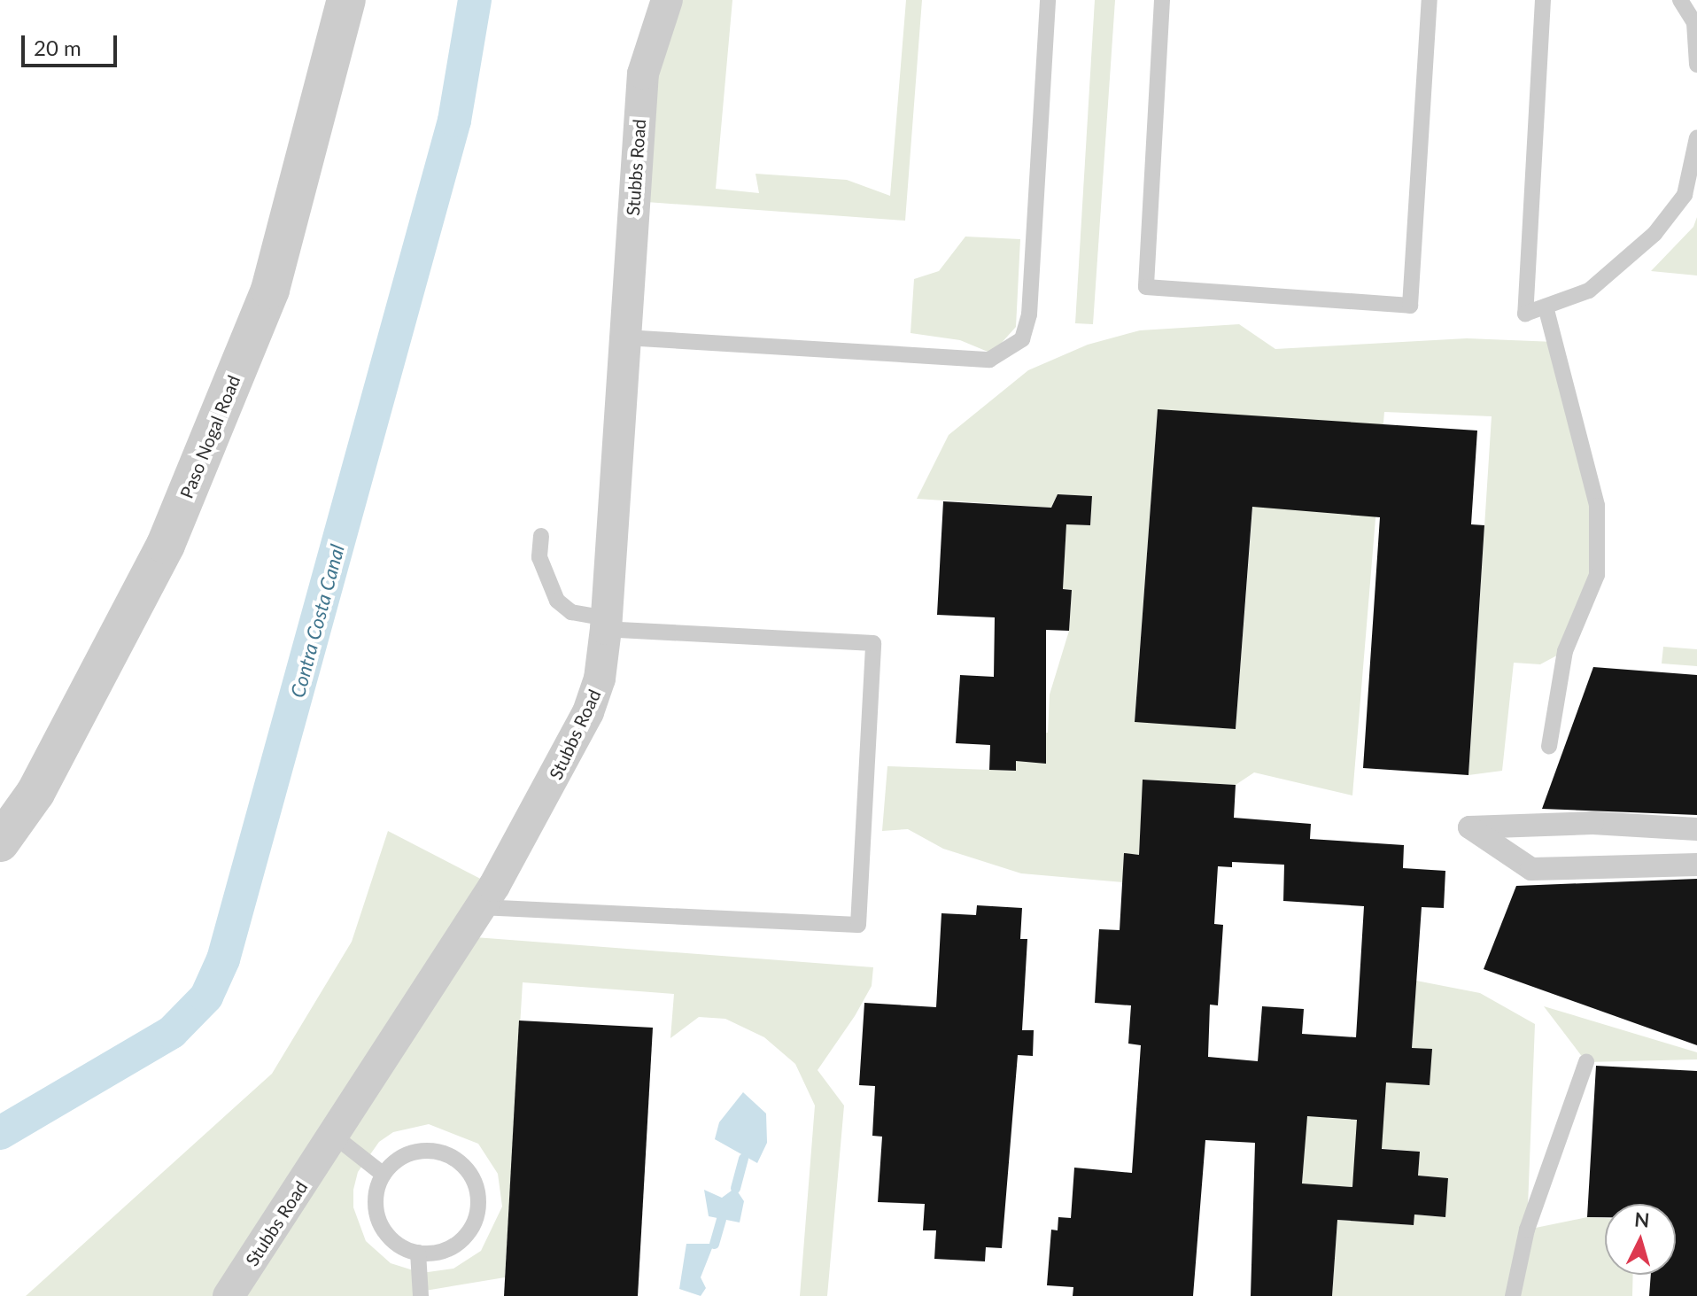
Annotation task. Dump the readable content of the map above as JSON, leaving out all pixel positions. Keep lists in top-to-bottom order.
{
  "streets": {
    "street": ["Stubbs Road", "Paso Nogal Road"]
  },
  "water": ["Contra Costa Canal"],
  "scale_bar": "20 m",
  "north": "top"
}
